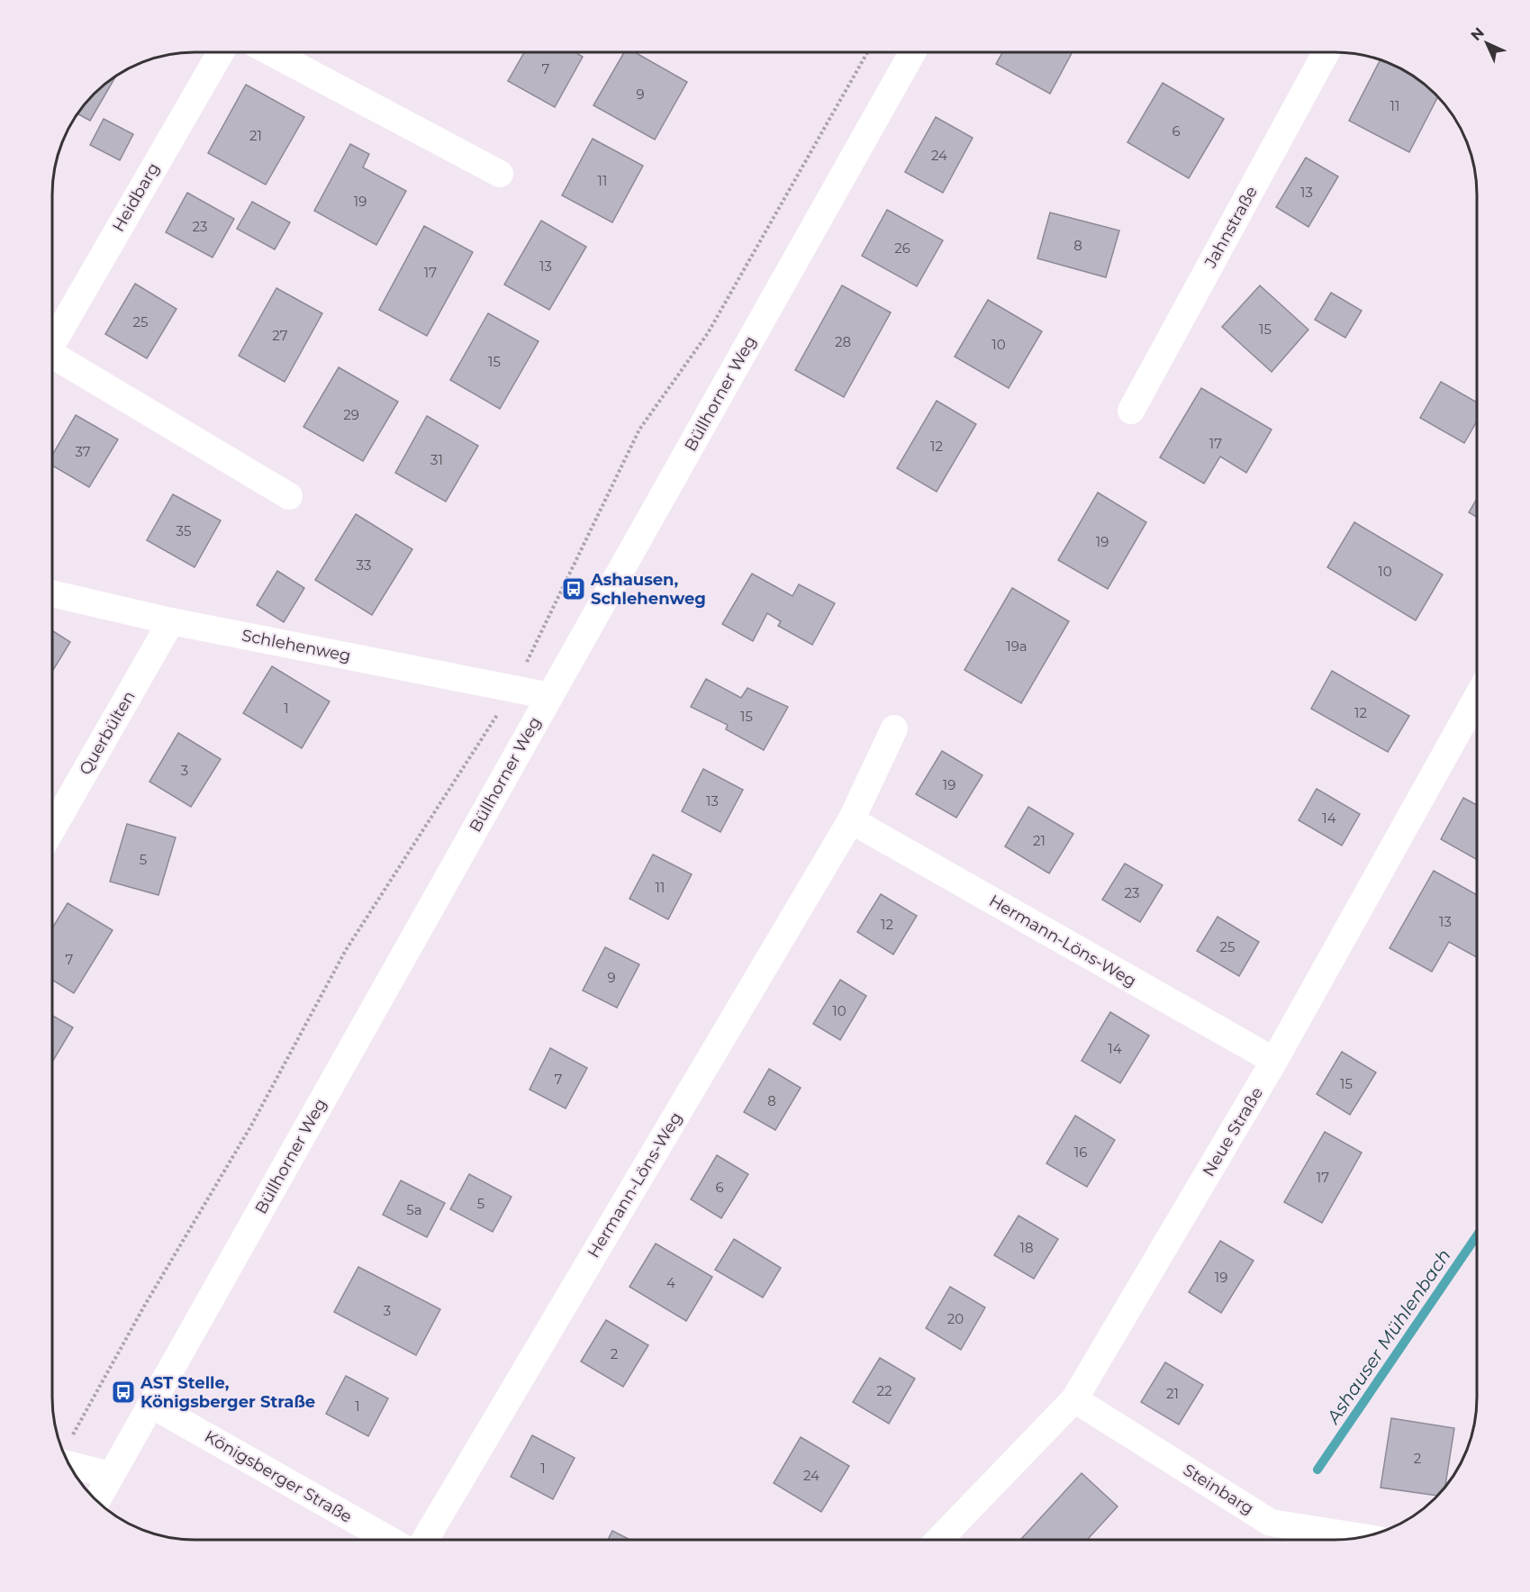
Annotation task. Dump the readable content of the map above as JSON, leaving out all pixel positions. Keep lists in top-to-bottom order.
{
  "streets": {
    "street": [
      "Heidbarg",
      "Jahnstraße",
      "Büllhorner Weg",
      "Schlehenweg",
      "Querbülten",
      "Hermann-Löns-Weg",
      "Neue Straße",
      "Königsberger Straße",
      "Steinbarg"
    ]
  },
  "crossings": [
    ["Büllhorner Weg", "Schlehenweg"],
    ["Büllhorner Weg", "Königsberger Straße"],
    ["Schlehenweg", "Querbülten"],
    ["Hermann-Löns-Weg", "Neue Straße"],
    ["Neue Straße", "Steinbarg"]
  ],
  "water": ["Ashauser Mühlenbach"],
  "places": {
    "bus stop": ["Ashausen, Schlehenweg", "AST Stelle, Königsberger Straße"]
  },
  "house_numbers": [
    "7",
    "9",
    "11",
    "6",
    "21",
    "24",
    "11",
    "13",
    "19",
    "23",
    "8",
    "26",
    "13",
    "17",
    "25",
    "15",
    "27",
    "28",
    "10",
    "15",
    "29",
    "17",
    "12",
    "37",
    "31",
    "35",
    "19",
    "33",
    "10",
    "19a",
    "1",
    "12",
    "15",
    "3",
    "19",
    "13",
    "14",
    "21",
    "5",
    "11",
    "23",
    "13",
    "12",
    "25",
    "7",
    "9",
    "10",
    "14",
    "7",
    "15",
    "8",
    "16",
    "17",
    "6",
    "5",
    "5a",
    "18",
    "19",
    "4",
    "3",
    "20",
    "2",
    "22",
    "21",
    "1",
    "2",
    "1",
    "24"
  ],
  "north": "top left"
}
